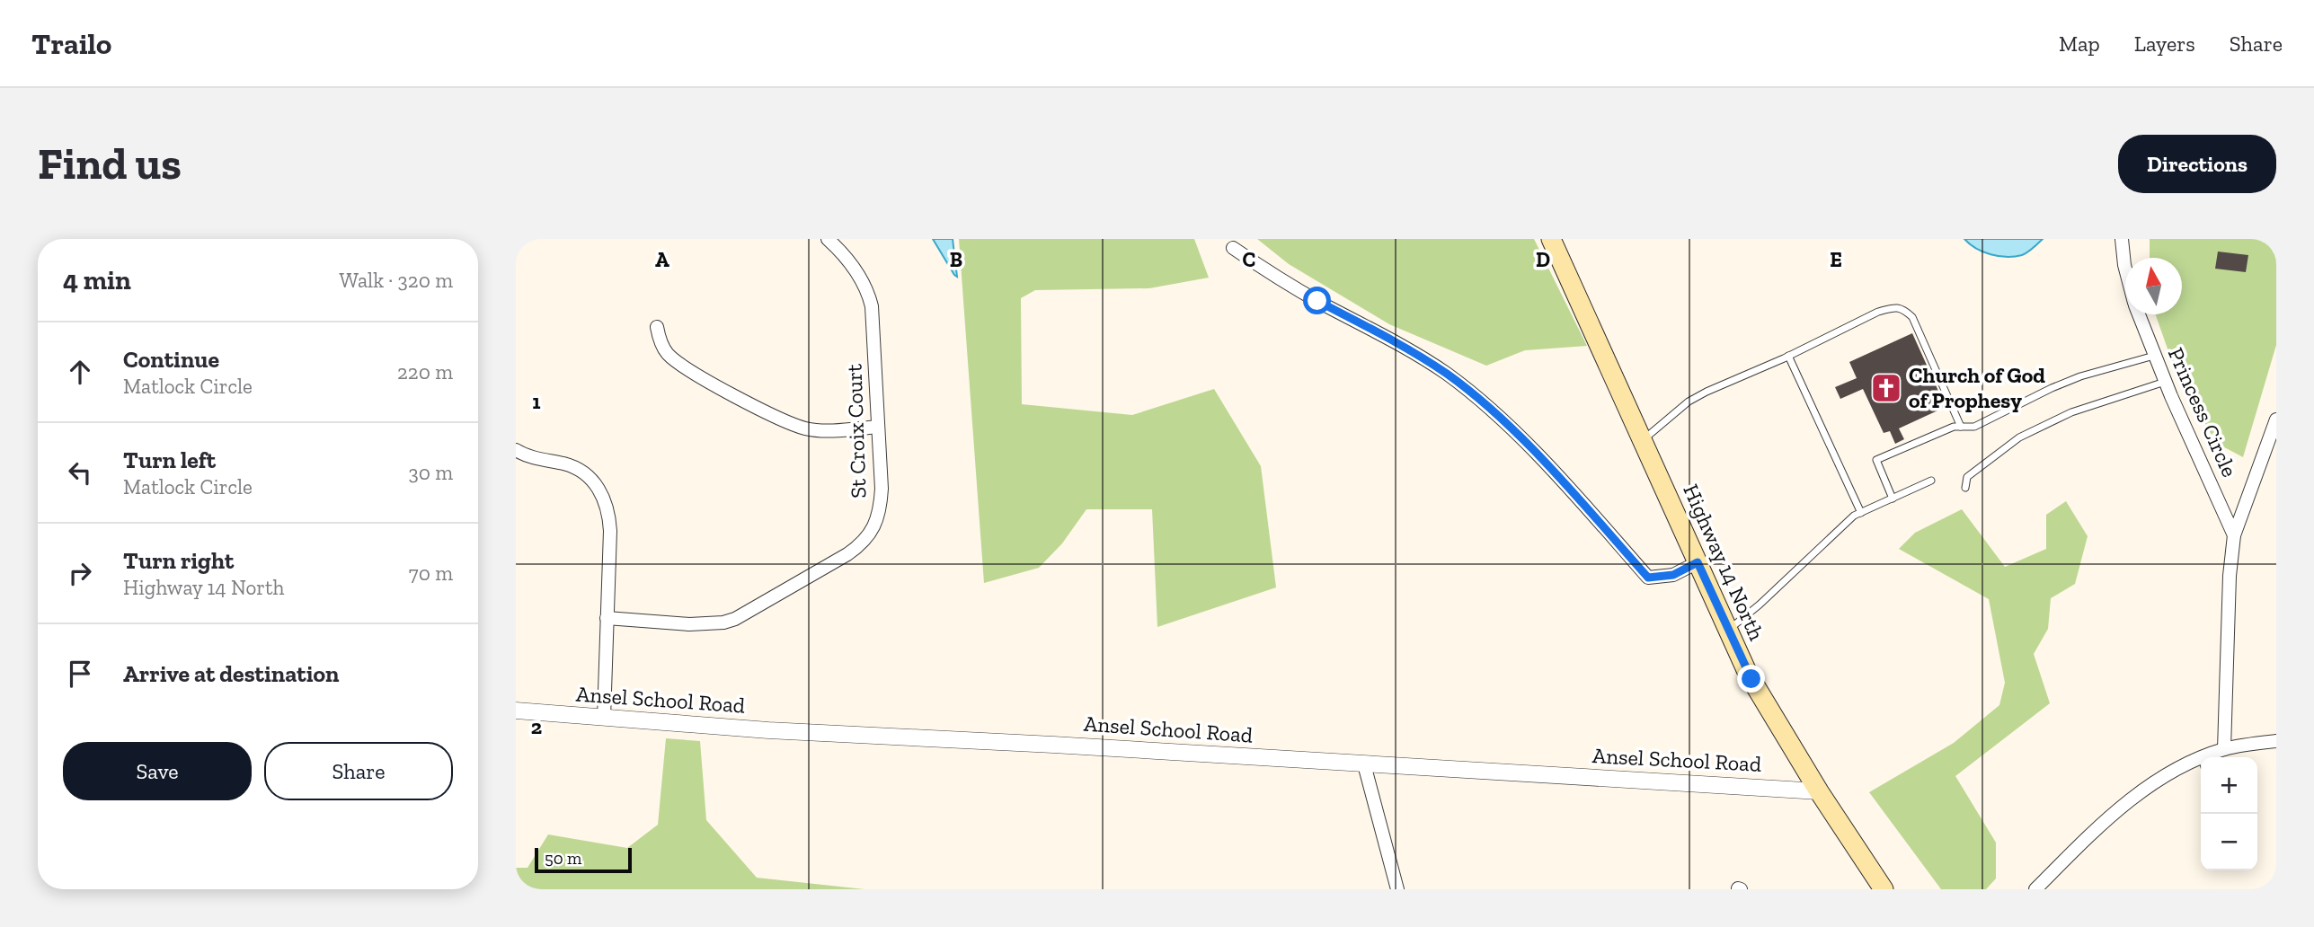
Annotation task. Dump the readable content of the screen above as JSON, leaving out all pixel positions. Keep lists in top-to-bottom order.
{
  "streets": {
    "main road": ["Highway 14 North"],
    "street": ["Princess Circle", "St Croix Court", "Ansel School Road"]
  },
  "crossings": [
    ["Highway 14 North", "Ansel School Road"]
  ],
  "places": {
    "church": ["Church of God of Prophesy"]
  },
  "scale_bar": "50 m",
  "north": "top",
  "page": {
    "header": "Trailo",
    "nav": ["Map", "Layers", "Share"],
    "buttons": [
      "Directions",
      ["Save", "Share"]
    ],
    "title": "Find us",
    "heading": ["4 min", "Walk · 320 m"],
    "list": [
      ["Continue", "Matlock Circle", "220 m"],
      ["Turn left", "Matlock Circle", "30 m"],
      ["Turn right", "Highway 14 North", "70 m"],
      "Arrive at destination"
    ],
    "map_buttons": ["+", "−"],
    "scale": "50 m"
  },
  "grid": {
    "columns": [
      "A",
      "B",
      "C",
      "D",
      "E"
    ],
    "rows": ["1", "2"]
  }
}
